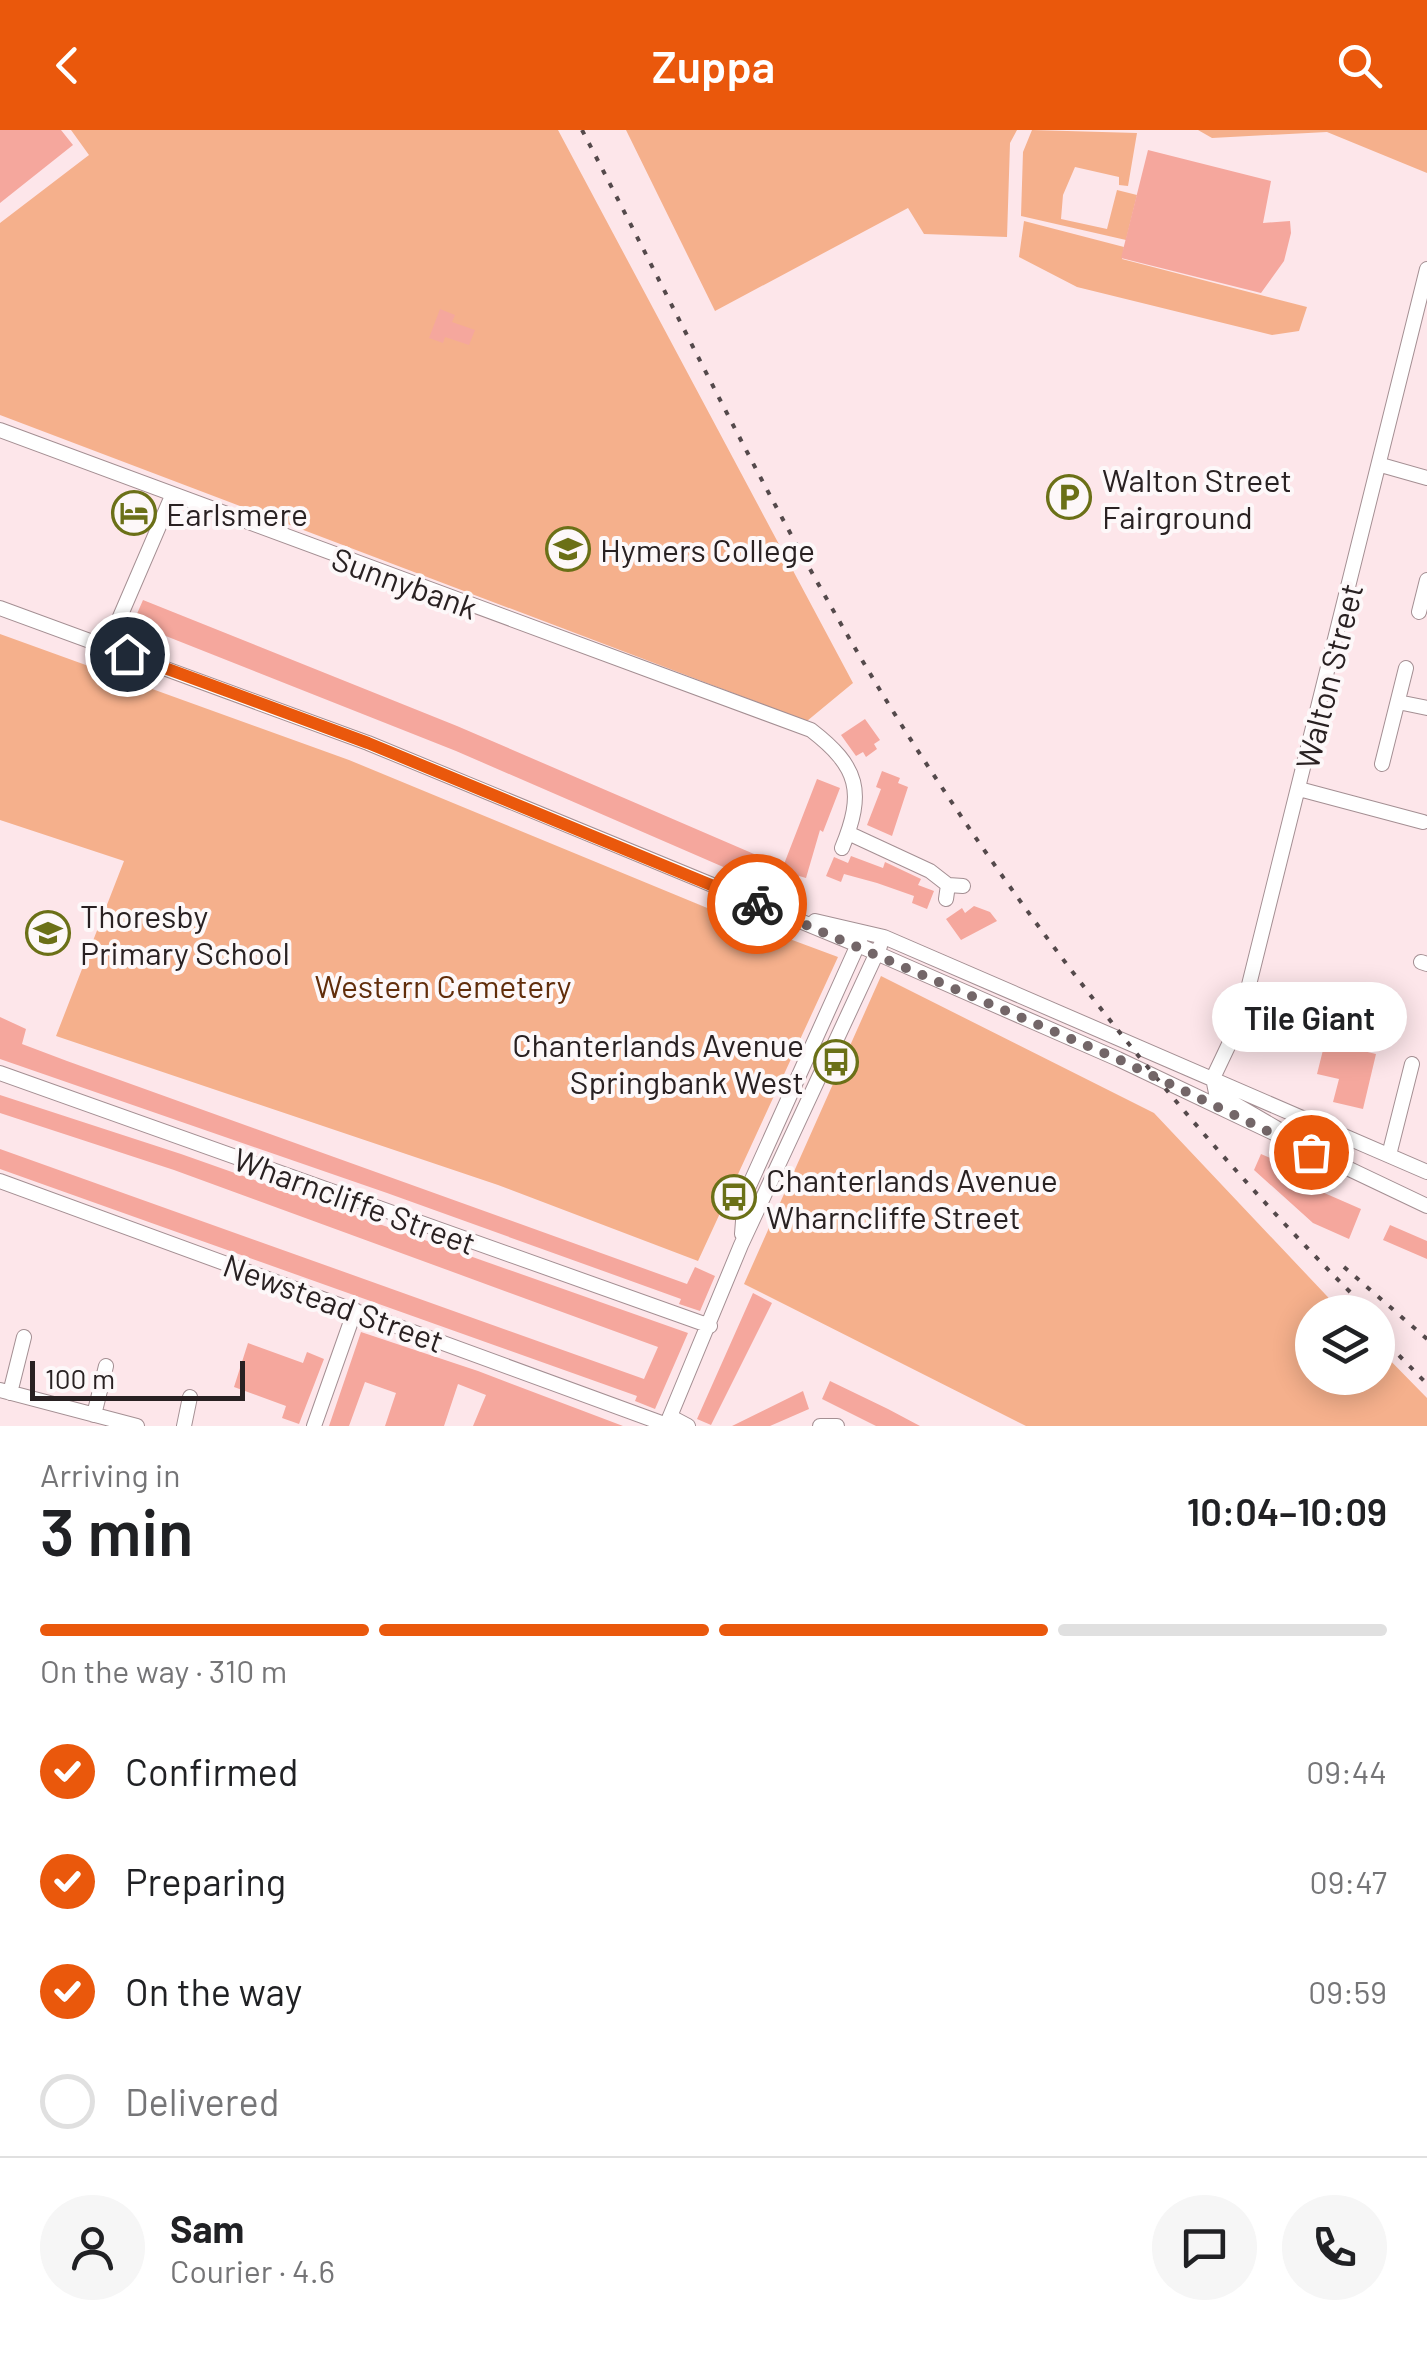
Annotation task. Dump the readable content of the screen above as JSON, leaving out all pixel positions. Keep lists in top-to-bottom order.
{
  "streets": {
    "street": [
      "Sunnybank",
      "Walton Street",
      "Wharncliffe Street",
      "Newstead Street"
    ]
  },
  "parks": ["Western Cemetery"],
  "places": {
    "parking": ["Walton Street Fairground"],
    "hotel": ["Earlsmere"],
    "school or university": ["Hymers College", "Thoresby Primary School"],
    "bus stop": ["Chanterlands Avenue Springbank West", "Chanterlands Avenue Wharncliffe Street"],
    "other": ["Tile Giant"]
  },
  "scale_bar": "100 m",
  "page": {
    "header": "Zuppa",
    "bubble": "Tile Giant",
    "scale": "100 m",
    "heading": ["3 min", "Arriving in", "10:04–10:09"],
    "panel": ["Sam", "Courier · 4.6"],
    "bar": "On the way · 310 m",
    "list": [
      ["Confirmed", "09:44"],
      ["Preparing", "09:47"],
      ["On the way", "09:59"],
      "Delivered"
    ]
  }
}
